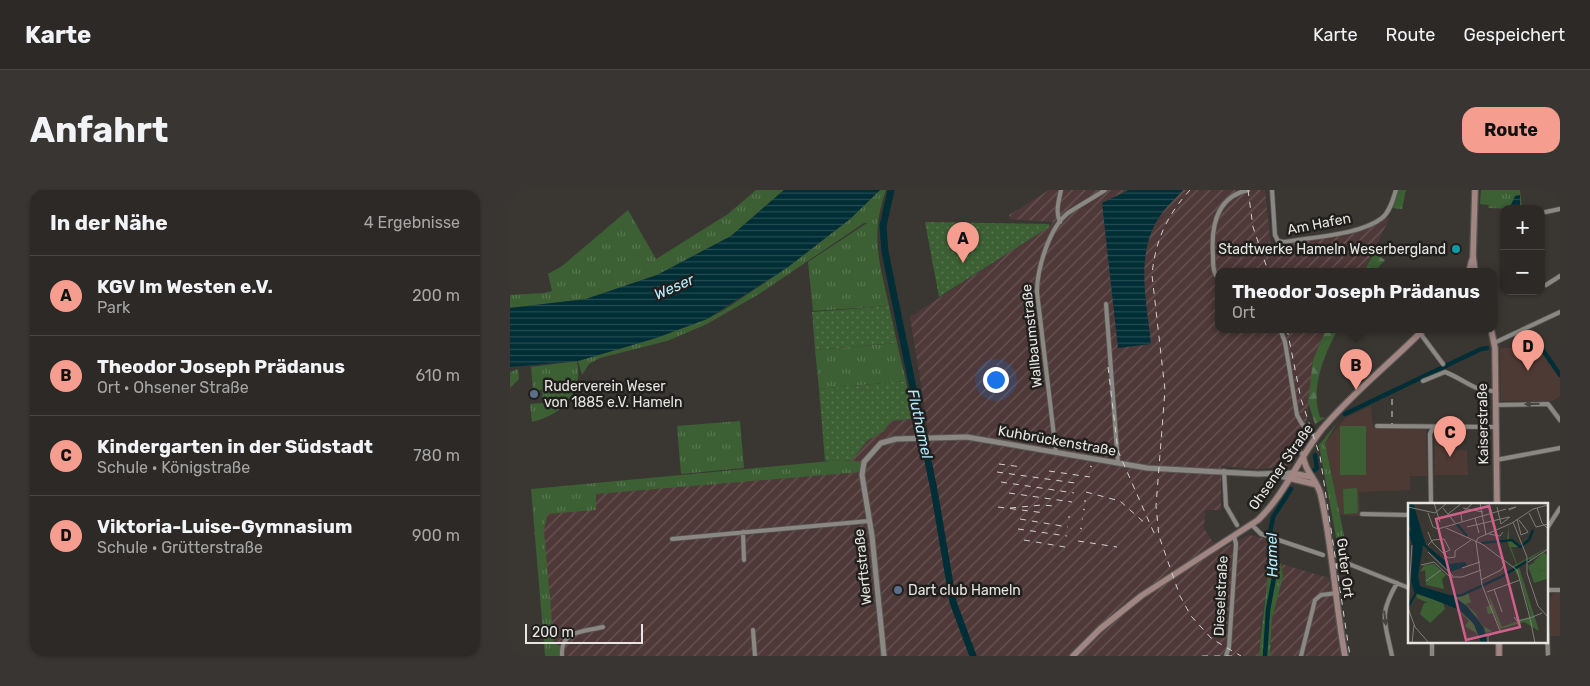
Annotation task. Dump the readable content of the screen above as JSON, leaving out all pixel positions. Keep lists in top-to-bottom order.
{
  "streets": {
    "main road": ["Kaiserstraße", "Ohsener Straße", "Guter Ort"],
    "street": [
      "Am Hafen",
      "Wallbaumstraße",
      "Kuhbrückenstraße",
      "Werftstraße",
      "Dieselstraße"
    ]
  },
  "crossings": [
    ["Wallbaumstraße", "Kuhbrückenstraße"],
    ["Kuhbrückenstraße", "Ohsener Straße"],
    ["Kuhbrückenstraße", "Werftstraße"],
    ["Ohsener Straße", "Guter Ort"],
    ["Ohsener Straße", "Dieselstraße"]
  ],
  "water": ["Weser", "Fluthamel", "Hamel"],
  "places": ["Stadtwerke Hameln Weserbergland", "Ruderverein Weser von 1885 e.V. Hameln", "Dart club Hameln"],
  "scale_bar": "200 m",
  "page": {
    "header": "Karte",
    "nav": ["Karte", "Route", "Gespeichert"],
    "buttons": "Route",
    "title": "Anfahrt",
    "heading": ["In der Nähe", "4 Ergebnisse"],
    "map_buttons": ["+", "−"],
    "pins": [
      "A",
      "D",
      "B",
      "C"
    ],
    "list": [
      {
        "mark": "A",
        "name": "KGV Im Westen e.V.",
        "note": "Park",
        "value": "200 m"
      },
      {
        "mark": "B",
        "name": "Theodor Joseph Prädanus",
        "note": "Ort · Ohsener Straße",
        "value": "610 m"
      },
      {
        "mark": "C",
        "name": "Kindergarten in der Südstadt",
        "note": "Schule · Königstraße",
        "value": "780 m"
      },
      {
        "mark": "D",
        "name": "Viktoria-Luise-Gymnasium",
        "note": "Schule · Grütterstraße",
        "value": "900 m"
      }
    ],
    "popup": ["Theodor Joseph Prädanus", "Ort"],
    "scale": "200 m"
  }
}
